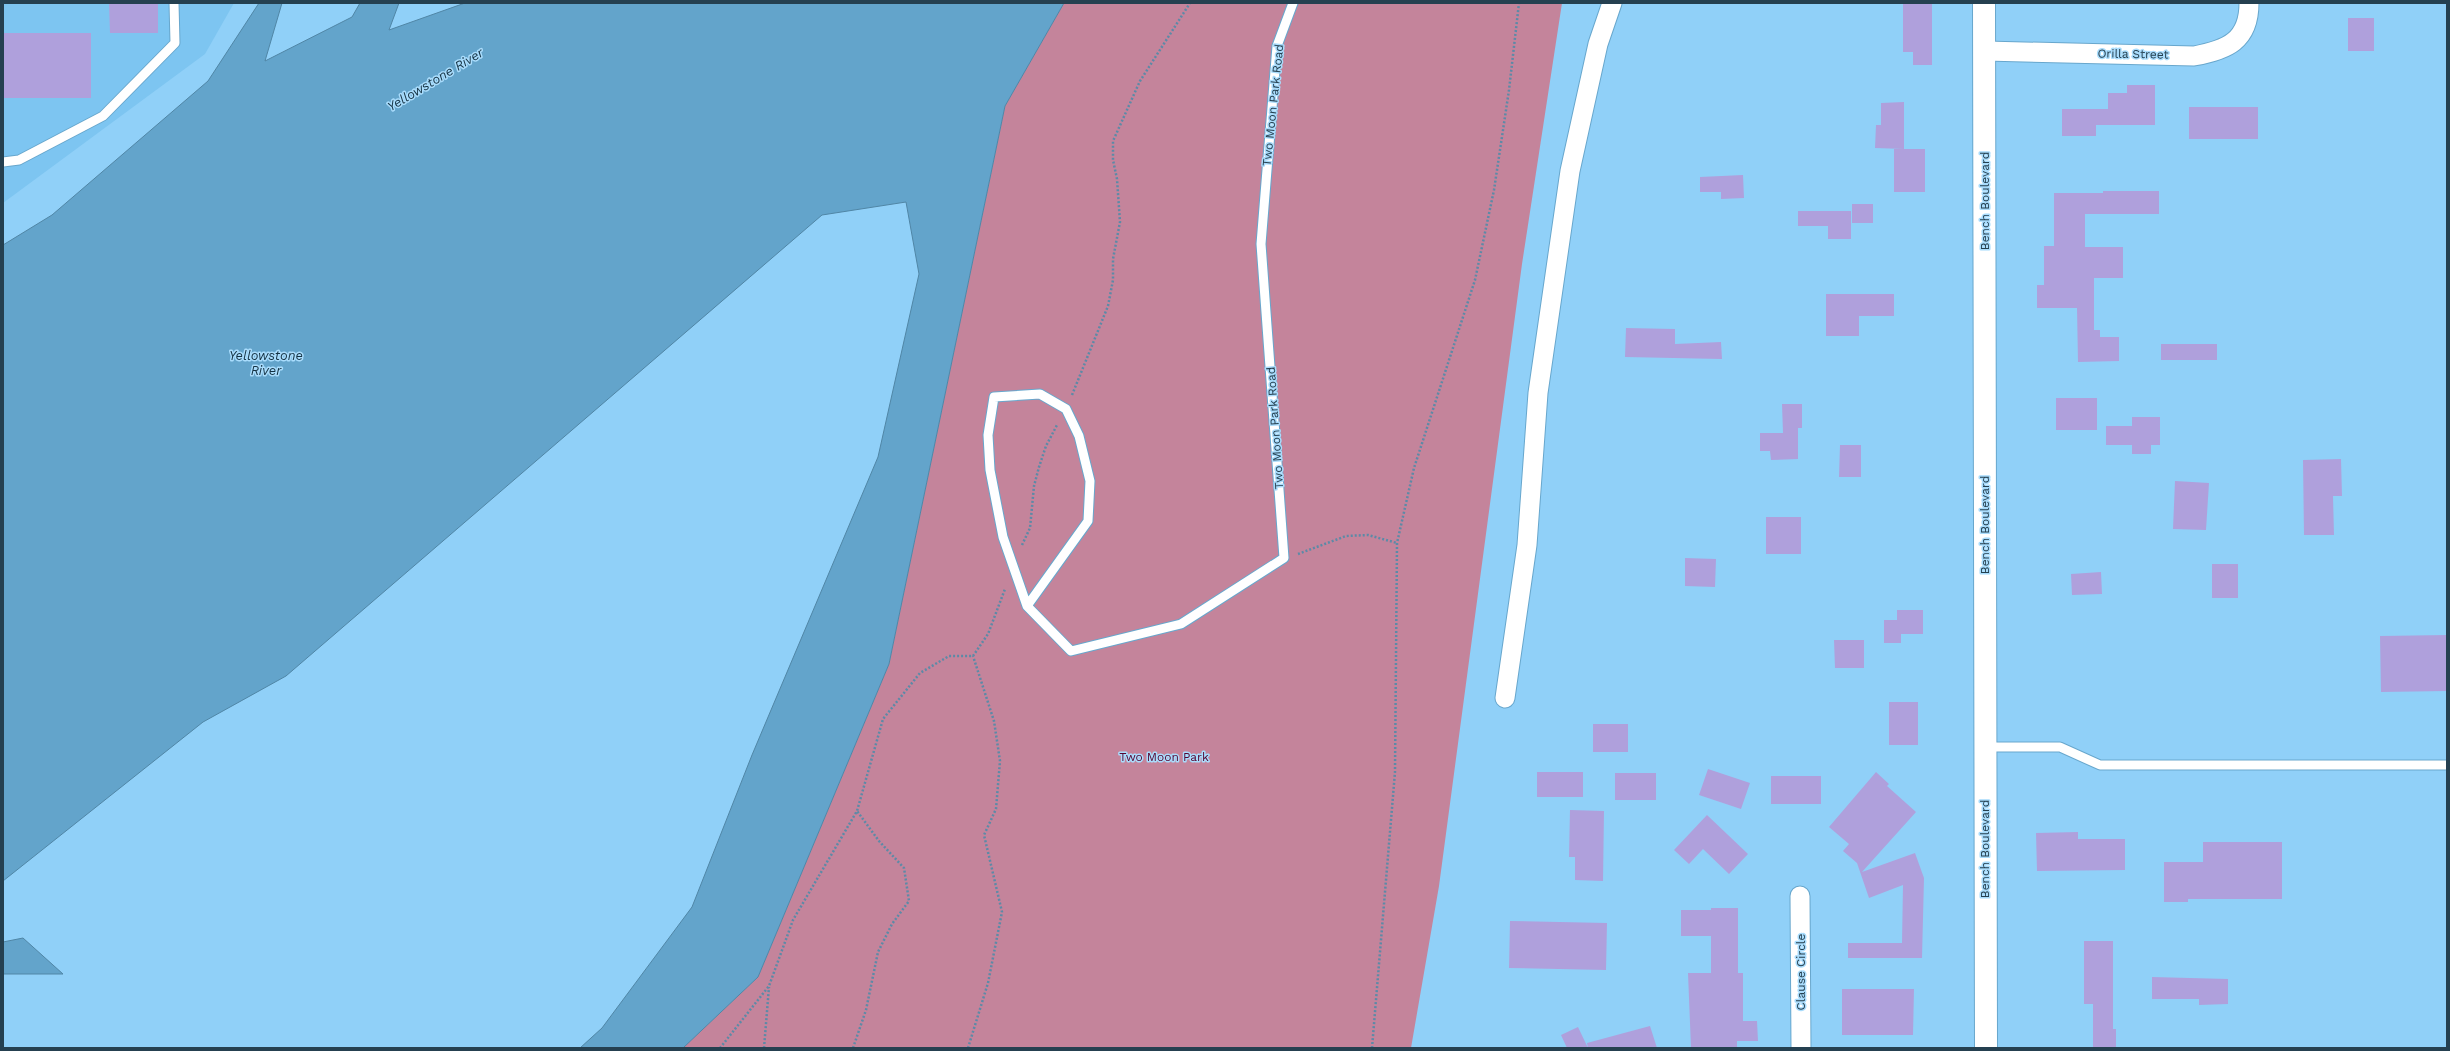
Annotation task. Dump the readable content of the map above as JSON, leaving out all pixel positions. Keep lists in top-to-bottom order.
{
  "streets": {
    "main road": ["Bench Boulevard"],
    "street": ["Orilla Street", "Clause Circle"],
    "lane": ["Two Moon Park Road"]
  },
  "crossings": [
    ["Orilla Street", "Bench Boulevard"]
  ],
  "water": ["Yellowstone River"],
  "parks": ["Two Moon Park"]
}
